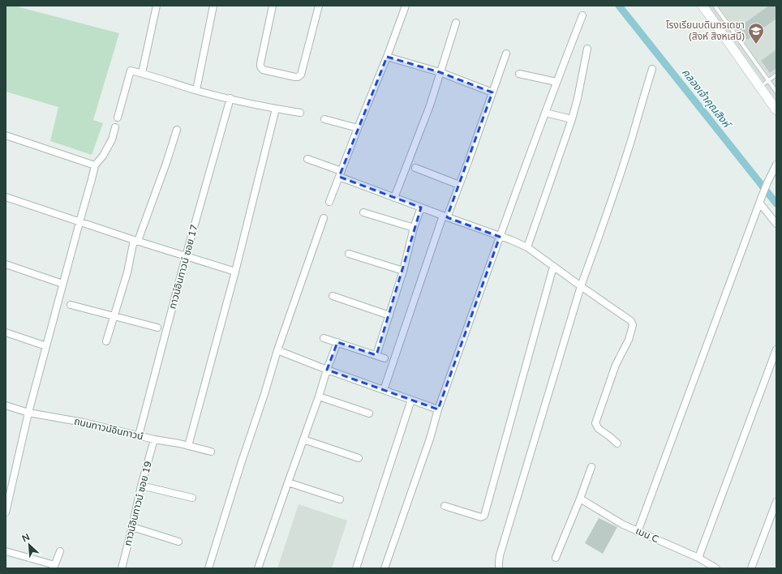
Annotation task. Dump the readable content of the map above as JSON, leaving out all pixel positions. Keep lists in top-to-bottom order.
{
  "streets": {
    "street": [
      "ทาวน์อินทาวน์ ซอย 17",
      "ถนนทาวน์อินทาวน์",
      "ทาวน์อินทาวน์ ซอย 19",
      "เมน C"
    ]
  },
  "crossings": [
    ["ทาวน์อินทาวน์ ซอย 17", "ถนนทาวน์อินทาวน์"],
    ["ถนนทาวน์อินทาวน์", "ทาวน์อินทาวน์ ซอย 19"]
  ],
  "water": ["คลองเจ้าคุณสิงห์"],
  "places": {
    "school or university": ["โรงเรียนบดินทรเดชา (สิงห์ สิงหเสนี)"]
  },
  "north": "top left"
}
